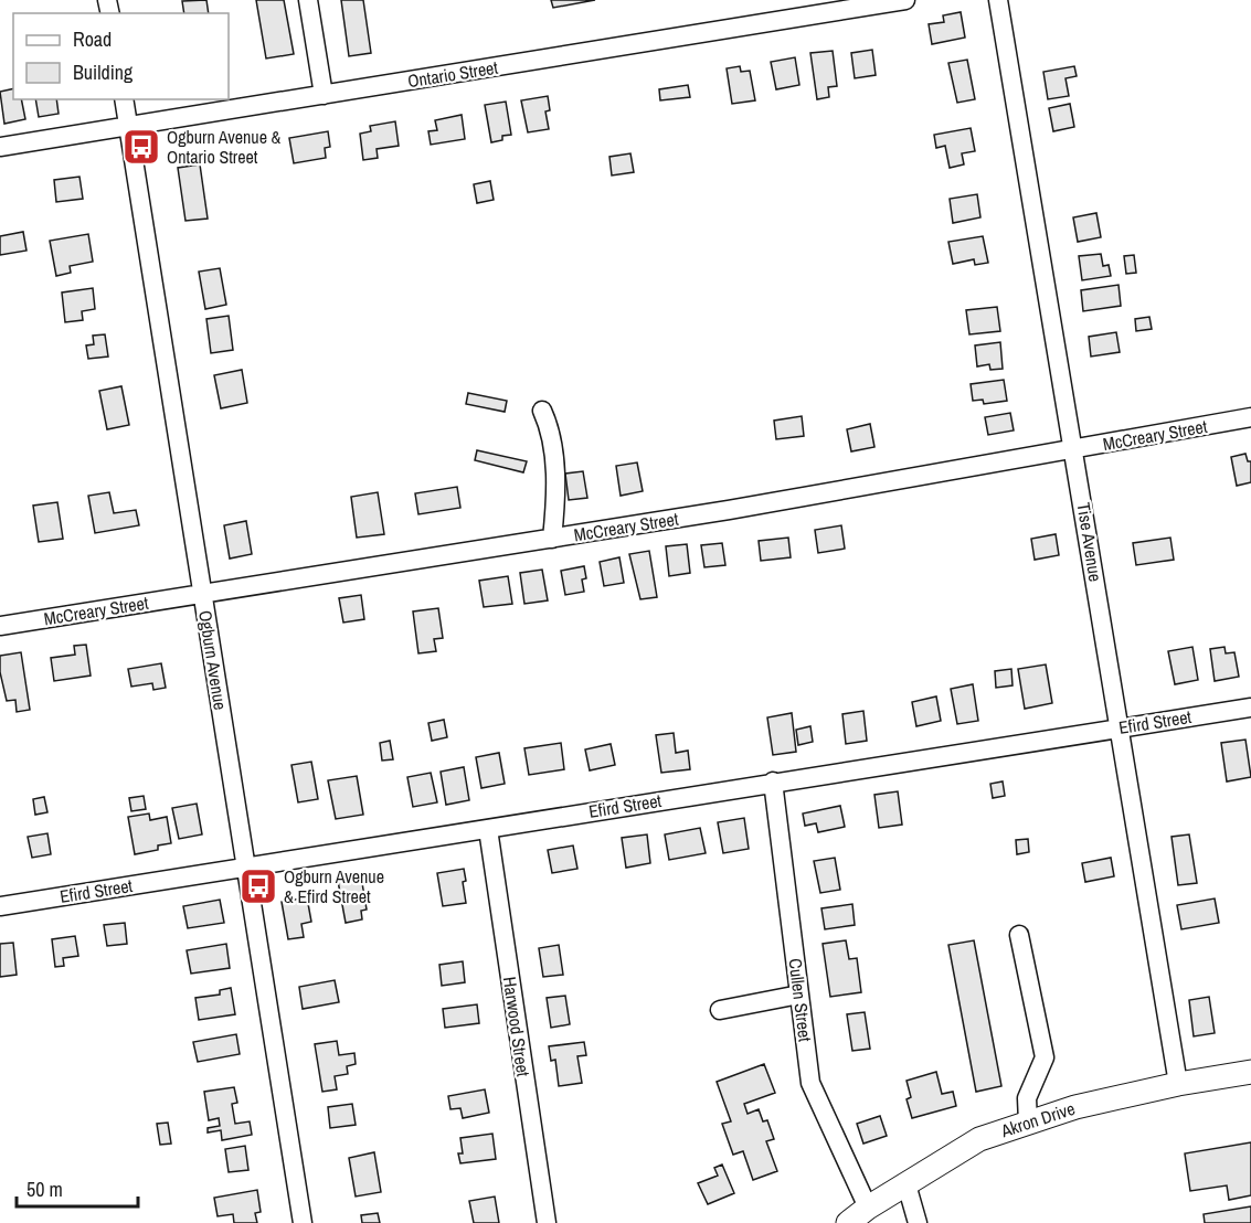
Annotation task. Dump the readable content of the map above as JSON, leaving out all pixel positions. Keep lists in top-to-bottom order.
{
  "streets": {
    "main road": ["Akron Drive"],
    "street": [
      "Ontario Street",
      "McCreary Street",
      "Tise Avenue",
      "Ogburn Avenue",
      "Efird Street",
      "Cullen Street",
      "Harwood Street"
    ]
  },
  "crossings": [
    ["Ontario Street", "Ogburn Avenue"],
    ["McCreary Street", "Tise Avenue"],
    ["McCreary Street", "Ogburn Avenue"],
    ["Tise Avenue", "Efird Street"],
    ["Tise Avenue", "Akron Drive"],
    ["Ogburn Avenue", "Efird Street"],
    ["Efird Street", "Cullen Street"],
    ["Efird Street", "Harwood Street"],
    ["Cullen Street", "Akron Drive"]
  ],
  "places": {
    "bus stop": ["Ogburn Avenue & Ontario Street", "Ogburn Avenue & Efird Street"]
  },
  "legend": ["Road", "Building"],
  "scale_bar": "50 m"
}
